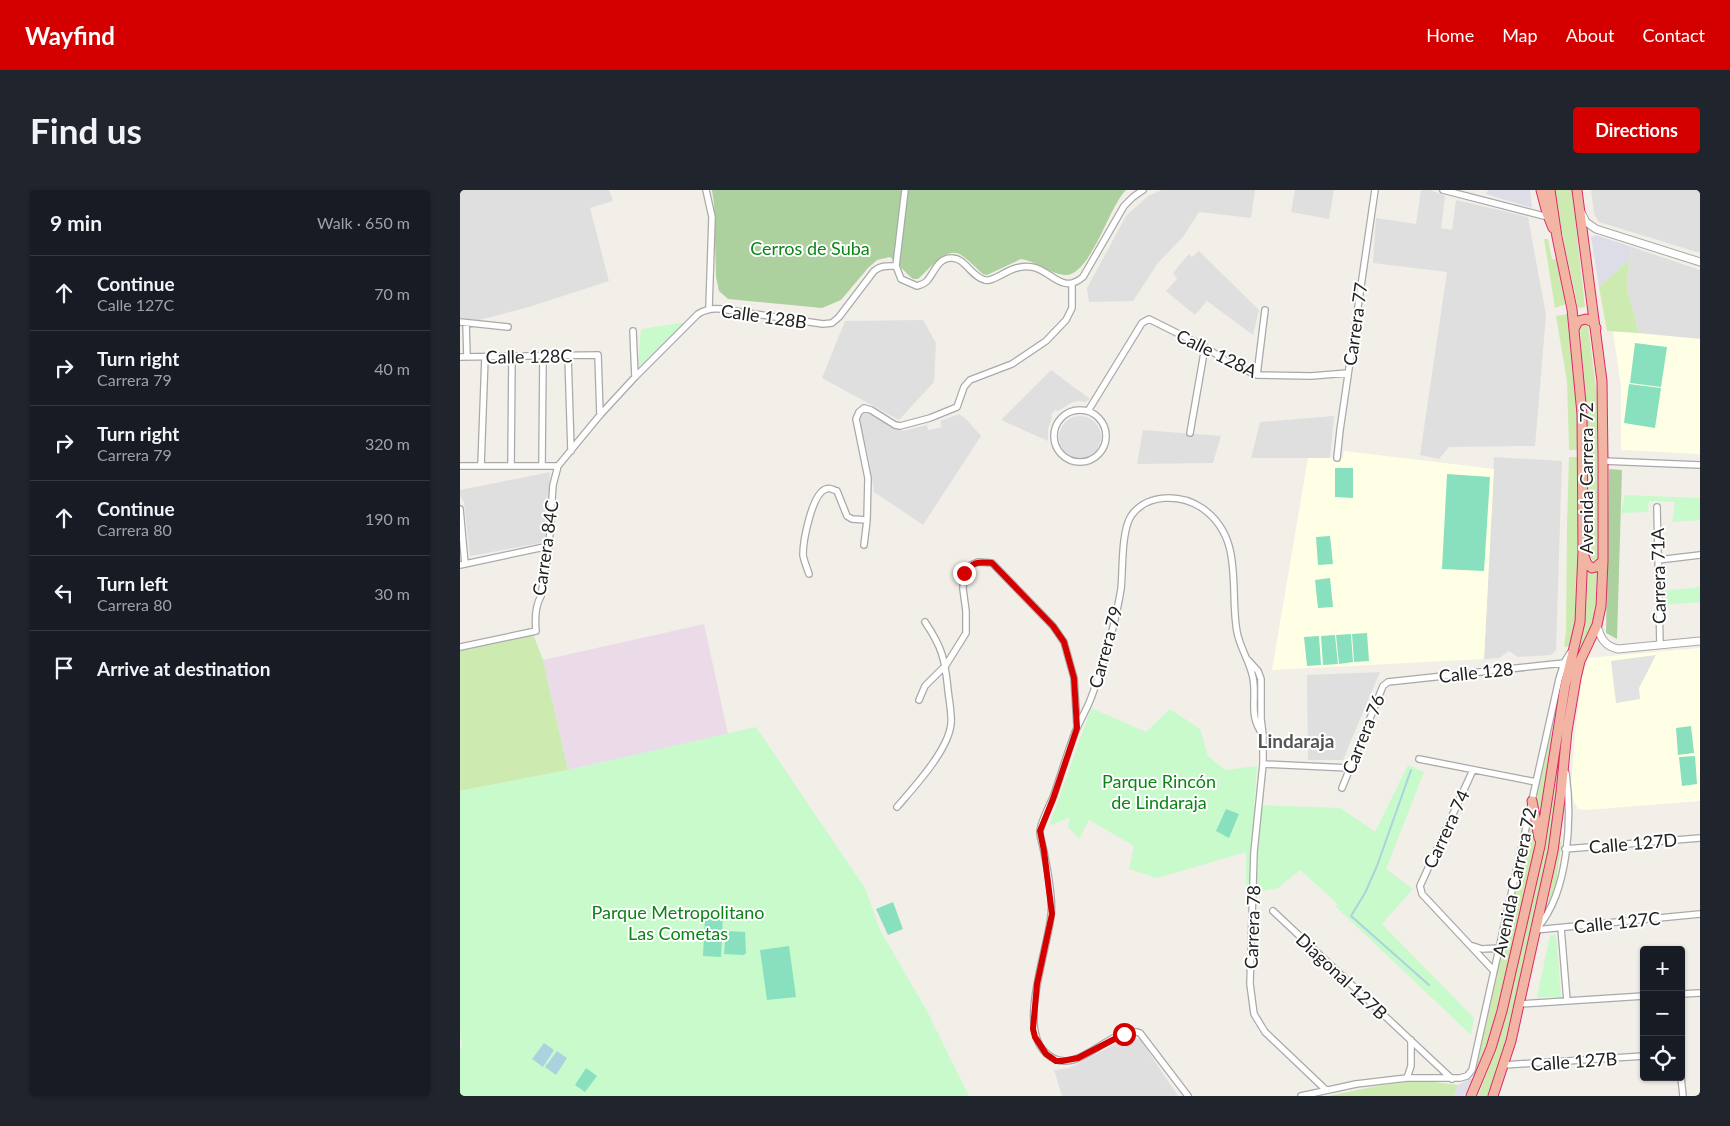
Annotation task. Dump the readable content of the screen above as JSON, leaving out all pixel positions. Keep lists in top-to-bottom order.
{
  "streets": {
    "highway": ["Avenida Carrera 72"],
    "street": [
      "Calle 128B",
      "Carrera 77",
      "Calle 128A",
      "Calle 128C",
      "Carrera 84C",
      "Carrera 71A",
      "Carrera 79",
      "Calle 128",
      "Carrera 76",
      "Carrera 74",
      "Calle 127D",
      "Calle 127C",
      "Carrera 78",
      "Diagonal 127B",
      "Calle 127B"
    ]
  },
  "crossings": [
    ["Calle 128B", "Calle 128C"],
    ["Calle 128B", "Carrera 84C"],
    ["Carrera 77", "Calle 128A"],
    ["Avenida Carrera 72", "Calle 128"],
    ["Avenida Carrera 72", "Calle 127D"],
    ["Avenida Carrera 72", "Calle 127C"],
    ["Avenida Carrera 72", "Diagonal 127B"],
    ["Avenida Carrera 72", "Calle 127B"],
    ["Carrera 79", "Carrera 78"],
    ["Calle 128", "Carrera 76"]
  ],
  "districts": ["Lindaraja"],
  "parks": ["Cerros de Suba", "Parque Rincón de Lindaraja", "Parque Metropolitano Las Cometas"],
  "page": {
    "header": "Wayfind",
    "nav": [
      "Home",
      "Map",
      "About",
      "Contact"
    ],
    "buttons": "Directions",
    "title": "Find us",
    "heading": ["9 min", "Walk · 650 m"],
    "list": [
      ["Continue", "Calle 127C", "70 m"],
      ["Turn right", "Carrera 79", "40 m"],
      ["Turn right", "Carrera 79", "320 m"],
      ["Continue", "Carrera 80", "190 m"],
      ["Turn left", "Carrera 80", "30 m"],
      "Arrive at destination"
    ],
    "map_buttons": ["+", "−"]
  }
}
